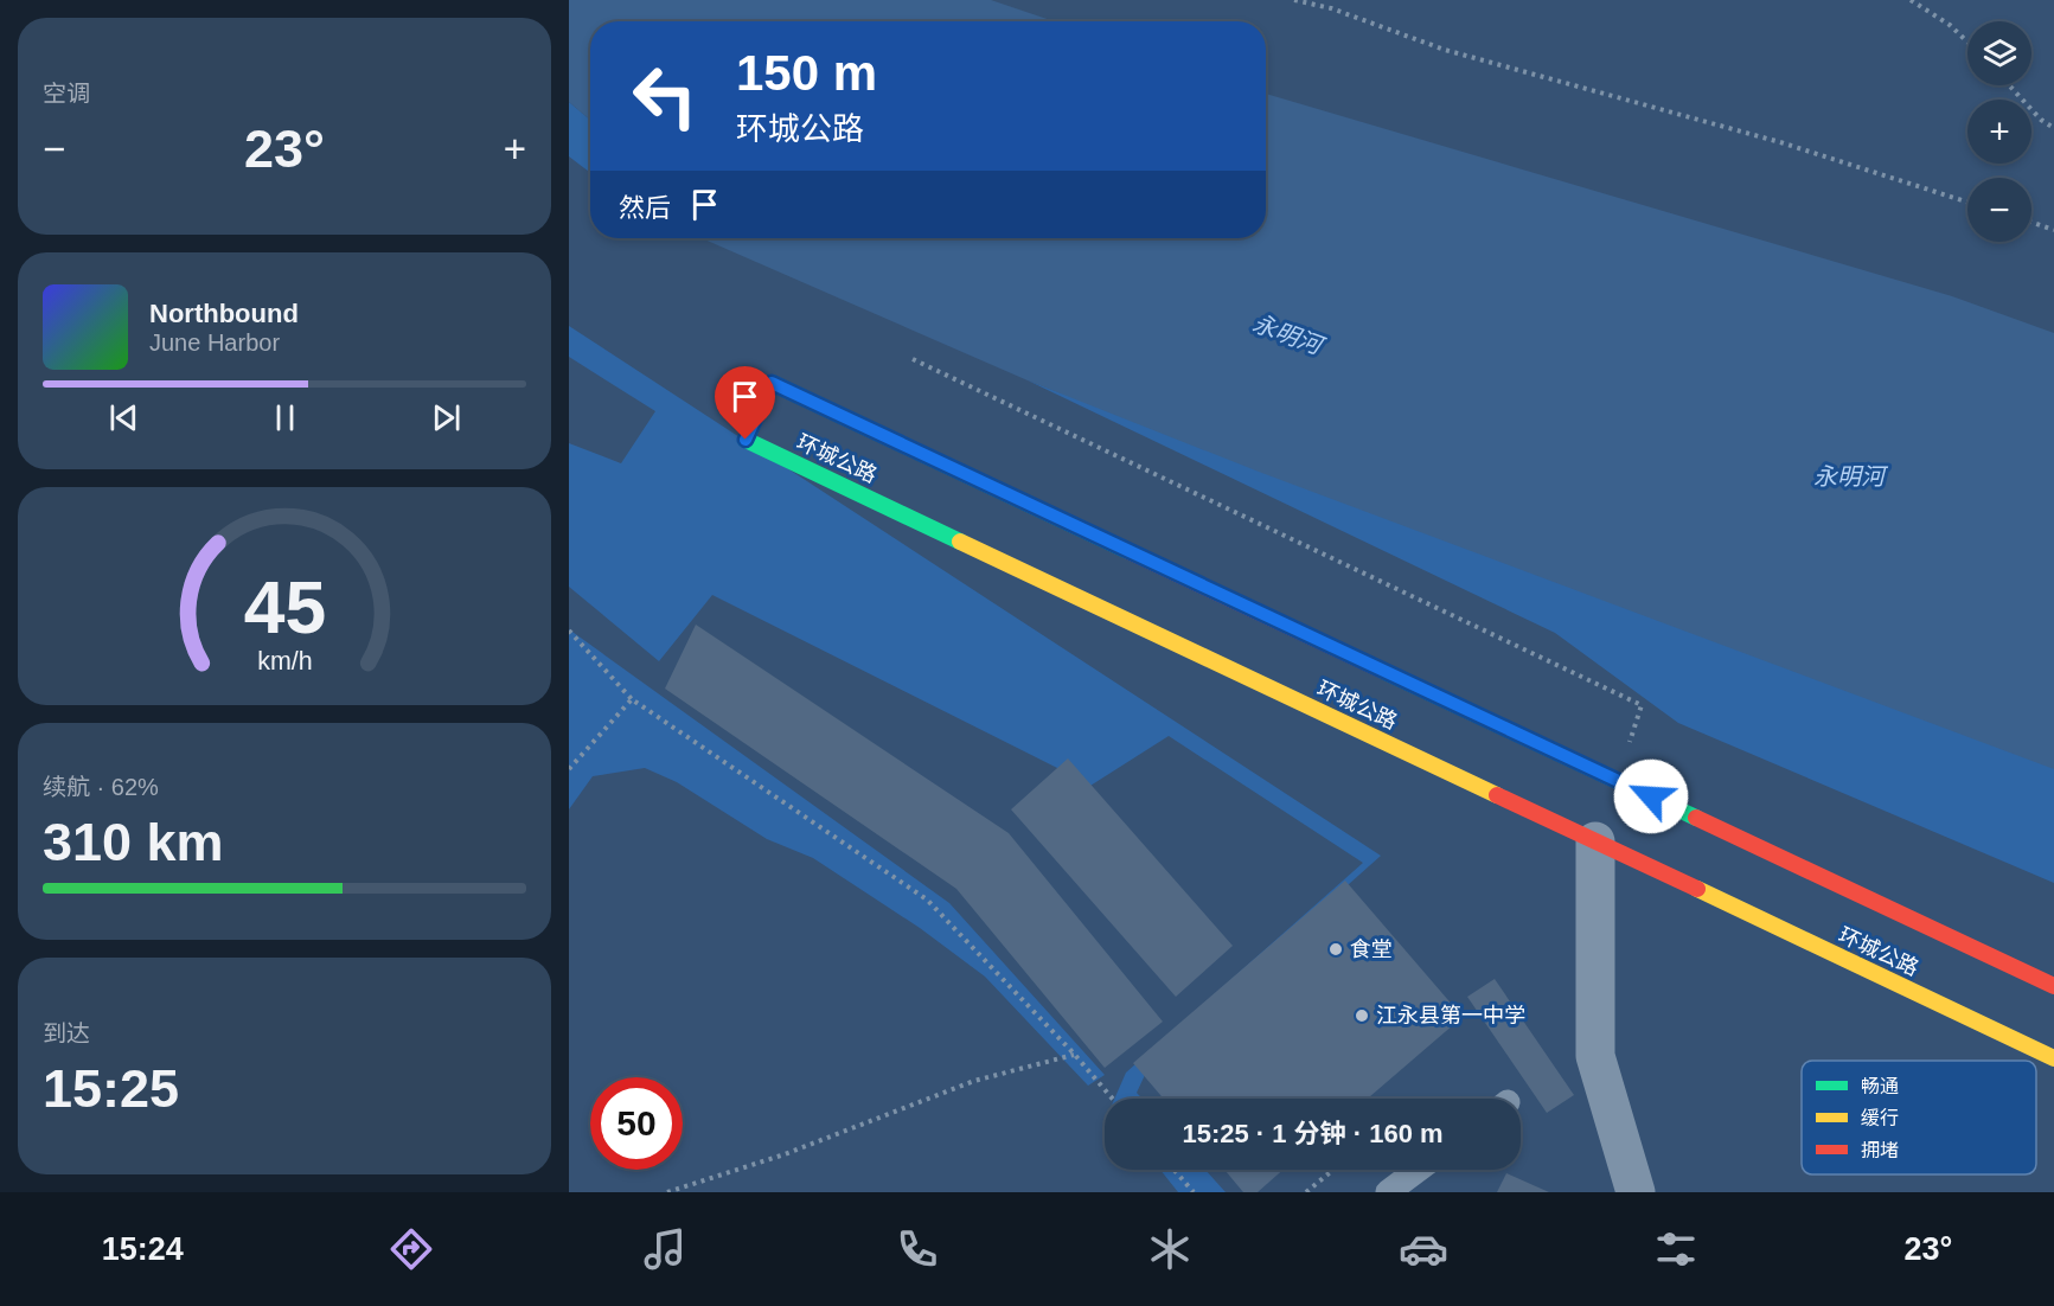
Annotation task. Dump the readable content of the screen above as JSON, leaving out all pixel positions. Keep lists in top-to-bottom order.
{
  "streets": {
    "main road": ["环城公路"]
  },
  "water": ["永明河"],
  "places": ["食堂", "江永县第一中学"],
  "legend": ["畅通", "缓行", "拥堵"],
  "page": {
    "tile": [
      "空调",
      ["续航 · 62%", "310 km"],
      ["到达", "15:25"]
    ],
    "map_buttons": ["+", "−"],
    "turn": ["150 m", "环城公路"],
    "heat": ["−", "23°", "+"],
    "then": "然后",
    "song": ["Northbound", "June Harbor"],
    "limit": "50",
    "trip": "15:25 · 1 分钟 · 160 m",
    "tabs": ["15:24", "23°"],
    "gauge": ["45", "km/h"]
  }
}
